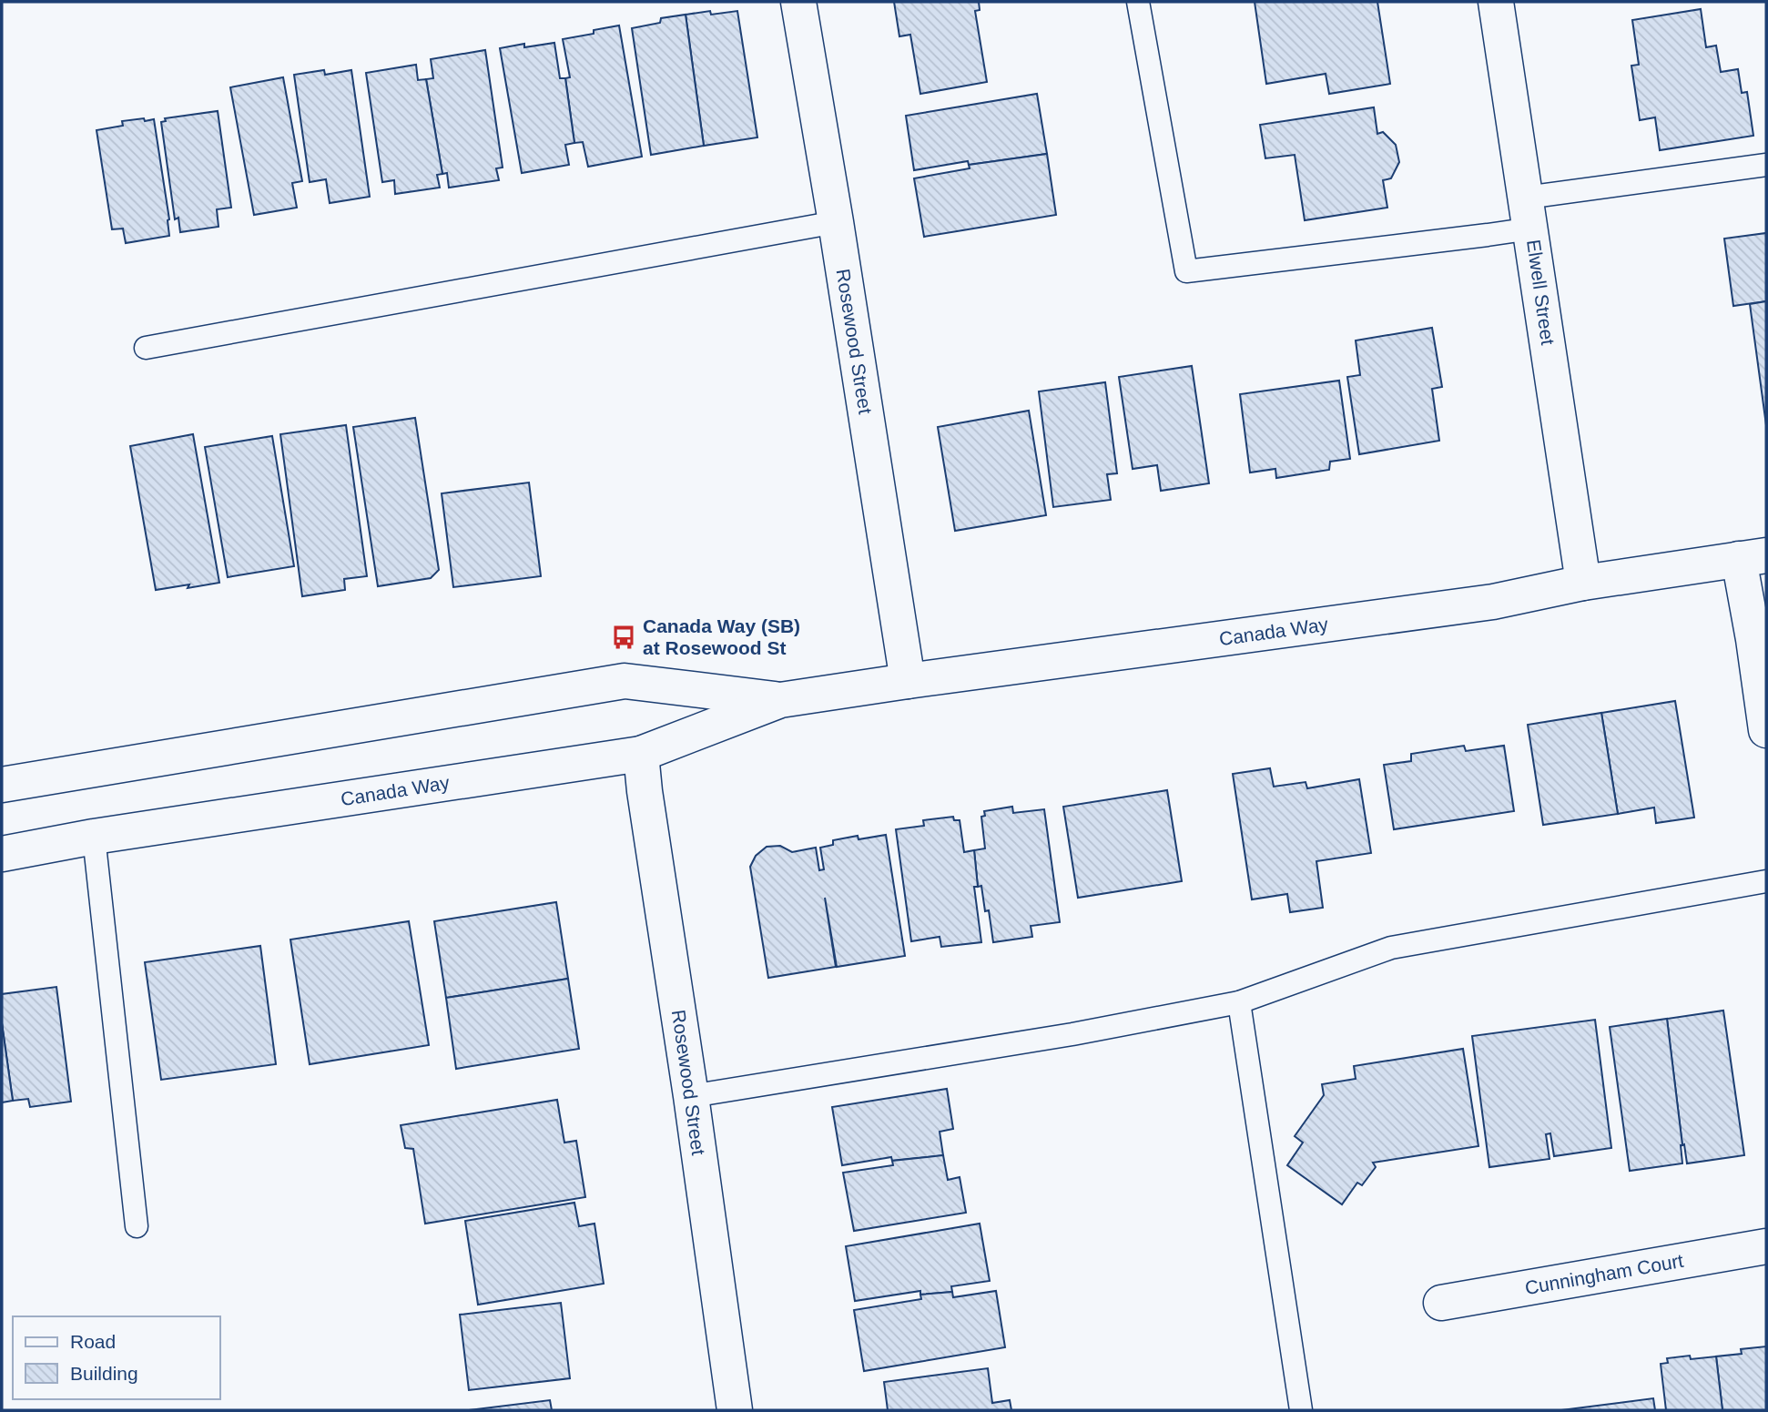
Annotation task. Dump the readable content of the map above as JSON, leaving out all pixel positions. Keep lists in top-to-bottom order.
{
  "streets": {
    "main road": [
      "Elwell Street",
      "Rosewood Street",
      "Canada Way",
      "Cunningham Court"
    ]
  },
  "crossings": [
    ["Elwell Street", "Canada Way"],
    ["Rosewood Street", "Canada Way"]
  ],
  "places": {
    "bus stop": ["Canada Way (SB) at Rosewood St"]
  },
  "legend": ["Road", "Building"]
}
